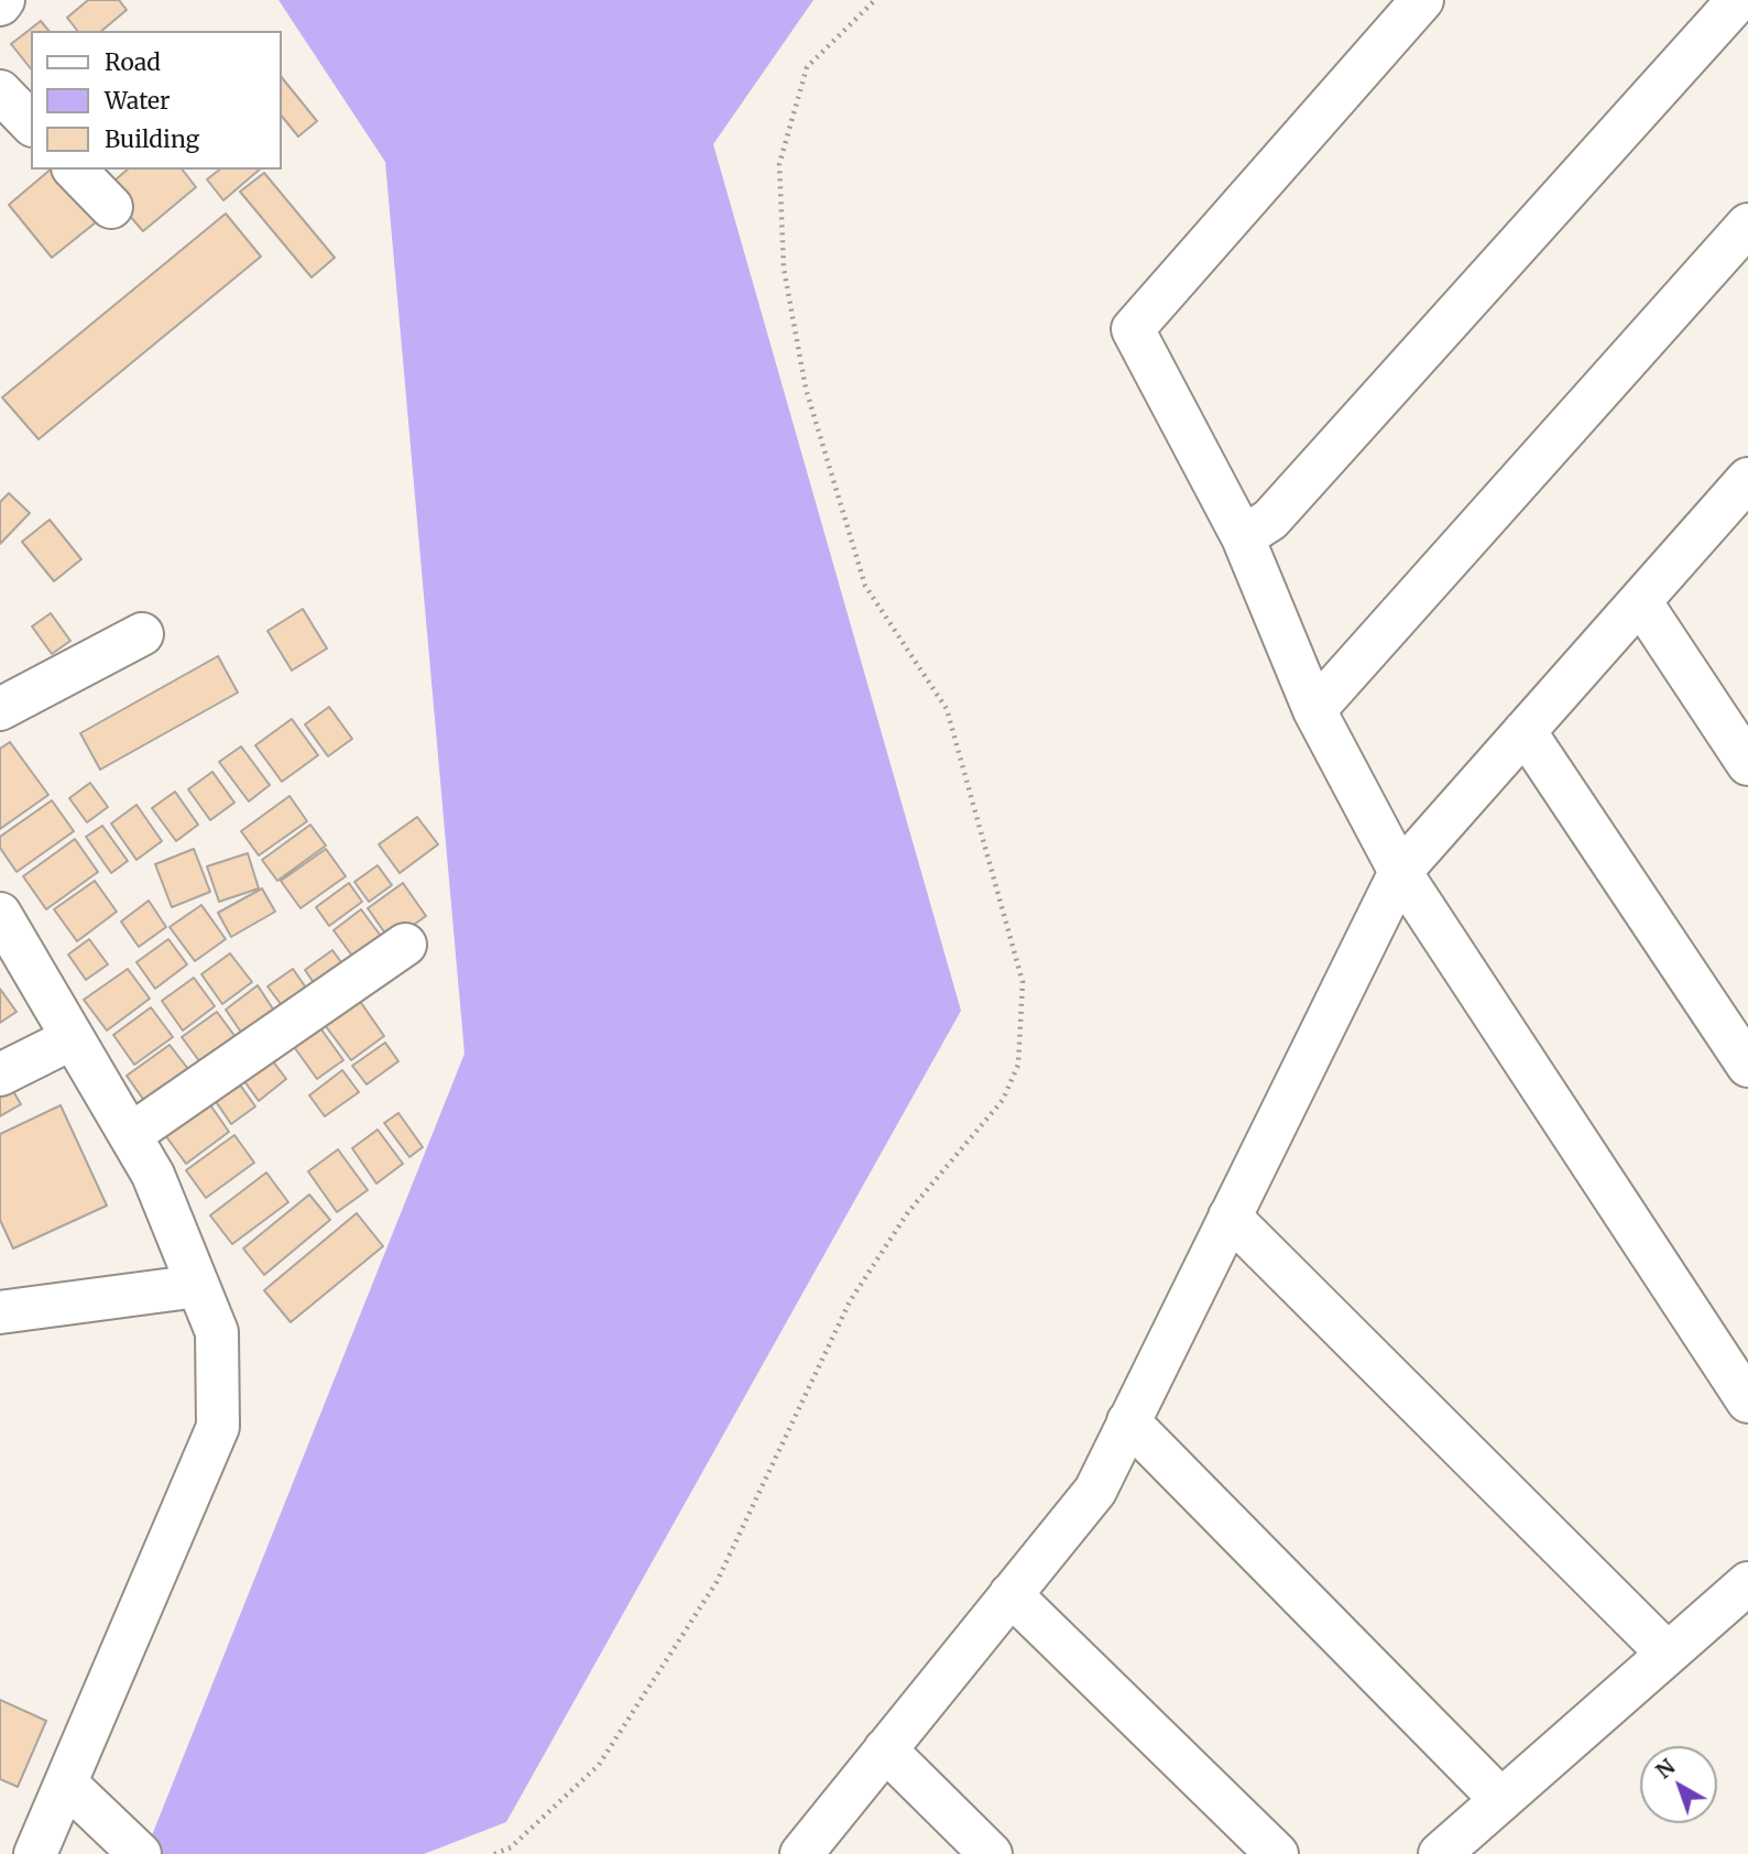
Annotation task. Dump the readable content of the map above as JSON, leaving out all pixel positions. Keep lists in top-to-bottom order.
{
  "legend": ["Road", "Water", "Building"],
  "north": "top left"
}
